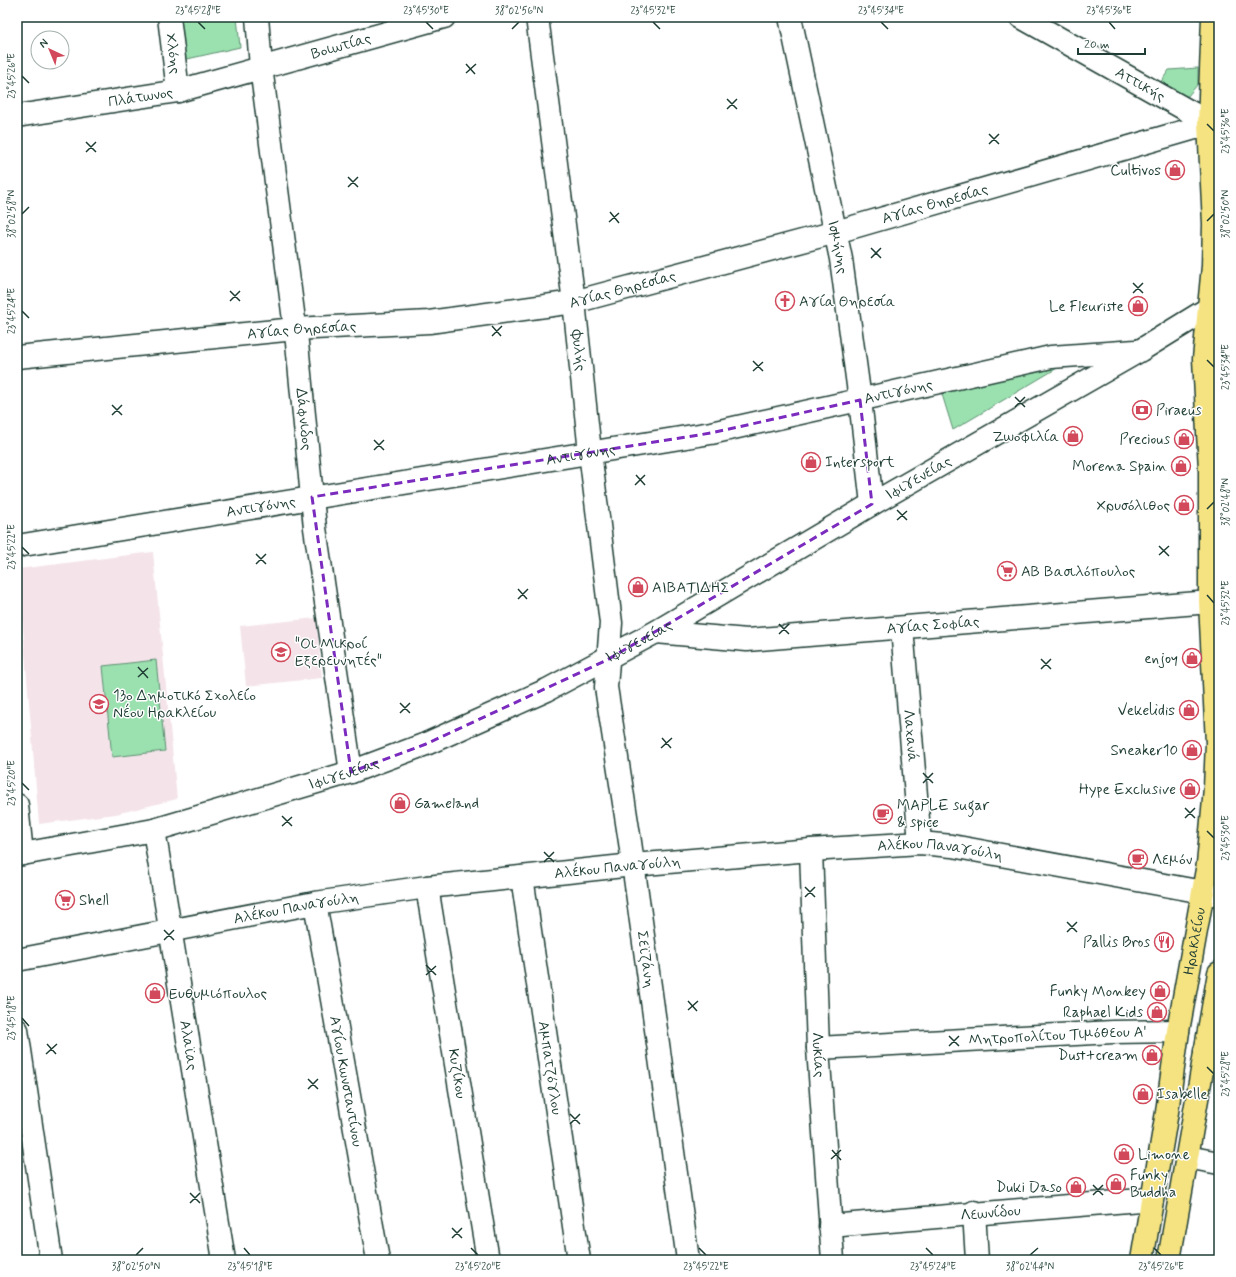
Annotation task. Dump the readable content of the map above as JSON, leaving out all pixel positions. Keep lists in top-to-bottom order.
{
  "streets": {
    "main road": ["Ηρακλείου"],
    "street": [
      "Βοιωτίας",
      "Χλόης",
      "Αττικής",
      "Πλάτωνος",
      "Αγίας Θηρεσίας",
      "Ισμήνης",
      "Φυλής",
      "Αντιγόνης",
      "Δάφνιδος",
      "Ιφιγενείας",
      "Αγίας Σοφίας",
      "Λαχανά",
      "Αλέκου Παναγούλη",
      "Σεϊζάνη",
      "Μητροπολίτου Τιμόθεου Α'",
      "Αλαϊας",
      "Λυκίας",
      "Αμπατζόγλου",
      "Κυζίκου",
      "Αγίου Κωνσταντίνου",
      "Λεωνίδου"
    ]
  },
  "crossings": [
    ["Βοιωτίας", "Πλάτωνος"],
    ["Βοιωτίας", "Δάφνιδος"],
    ["Χλόης", "Πλάτωνος"],
    ["Αττικής", "Αγίας Θηρεσίας"],
    ["Αττικής", "Ηρακλείου"],
    ["Πλάτωνος", "Δάφνιδος"],
    ["Αγίας Θηρεσίας", "Ισμήνης"],
    ["Αγίας Θηρεσίας", "Φυλής"],
    ["Αγίας Θηρεσίας", "Δάφνιδος"],
    ["Αγίας Θηρεσίας", "Ηρακλείου"],
    ["Ισμήνης", "Αντιγόνης"],
    ["Ισμήνης", "Ιφιγενείας"],
    ["Φυλής", "Αντιγόνης"],
    ["Φυλής", "Ιφιγενείας"],
    ["Φυλής", "Σεϊζάνη"],
    ["Αντιγόνης", "Δάφνιδος"],
    ["Αντιγόνης", "Ιφιγενείας"],
    ["Δάφνιδος", "Ιφιγενείας"],
    ["Ιφιγενείας", "Αγίας Σοφίας"],
    ["Ιφιγενείας", "Ηρακλείου"],
    ["Ιφιγενείας", "Σεϊζάνη"],
    ["Ιφιγενείας", "Αλαϊας"],
    ["Αγίας Σοφίας", "Λαχανά"],
    ["Αγίας Σοφίας", "Ηρακλείου"],
    ["Λαχανά", "Αλέκου Παναγούλη"],
    ["Αλέκου Παναγούλη", "Ηρακλείου"],
    ["Αλέκου Παναγούλη", "Σεϊζάνη"],
    ["Αλέκου Παναγούλη", "Αλαϊας"],
    ["Αλέκου Παναγούλη", "Λυκίας"],
    ["Αλέκου Παναγούλη", "Αμπατζόγλου"],
    ["Αλέκου Παναγούλη", "Κυζίκου"],
    ["Αλέκου Παναγούλη", "Αγίου Κωνσταντίνου"],
    ["Ηρακλείου", "Μητροπολίτου Τιμόθεου Α'"],
    ["Ηρακλείου", "Λεωνίδου"],
    ["Μητροπολίτου Τιμόθεου Α'", "Λυκίας"],
    ["Λυκίας", "Λεωνίδου"]
  ],
  "places": {
    "shop": [
      "Cultivos",
      "Le Fleuriste",
      "Ζωοφιλία",
      "Precious",
      "Intersport",
      "Morena Spain",
      "Χρυσόλιθος",
      "ΑΙΒΑΤΙΔΗΣ",
      "enjoy",
      "Vekelidis",
      "Sneaker10",
      "Hype Exclusive",
      "Gameland",
      "Funky Monkey",
      "Ευθυμιόπουλος",
      "Raphael Kids",
      "Dust+cream",
      "Isabelle",
      "Limone",
      "Funky Buddha",
      "Duki Daso"
    ],
    "church": ["Αγία Θηρεσία"],
    "bank": ["Piraeus"],
    "supermarket": ["ΑΒ Βασιλόπουλος", "Shell"],
    "school or university": ["\"Οι Μικροί Εξερευνητές\"", "13ο Δημοτικό Σχολείο Νέου Ηρακλείου"],
    "cafe": ["MAPLE sugar & spice", "Λεμόν"],
    "restaurant": ["Pallis Bros"]
  },
  "scale_bar": "20 m",
  "north": "top left",
  "coordinates": [
    "23°45'28\"E",
    "23°45'30\"E",
    "38°02'56\"N",
    "23°45'32\"E",
    "23°45'34\"E",
    "23°45'36\"E",
    "23°45'26\"E",
    "38°02'58\"N",
    "38°02'50\"N",
    "23°45'24\"E",
    "38°02'48\"N",
    "23°45'22\"E",
    "23°45'20\"E",
    "23°45'18\"E",
    "38°02'44\"N"
  ]
}
